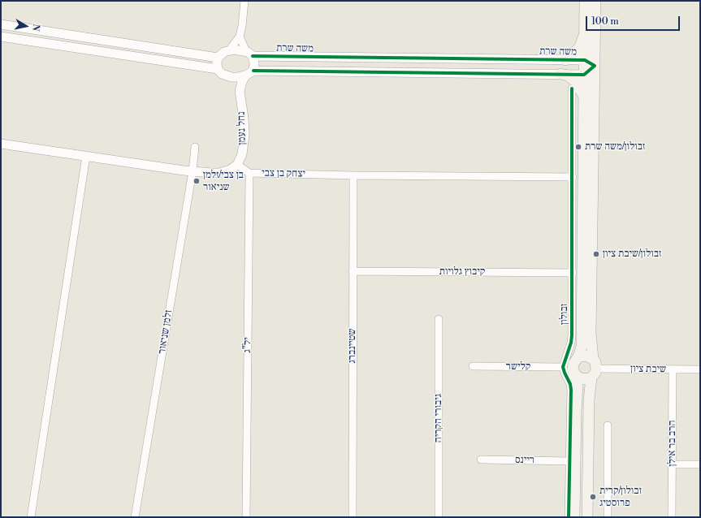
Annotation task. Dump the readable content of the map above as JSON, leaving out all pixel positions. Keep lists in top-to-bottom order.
{
  "streets": {
    "main road": ["זבולון"],
    "street": [
      "משה שרת",
      "נחל נעמן",
      "יצחק בן צבי",
      "קיבוץ גלויות",
      "זלמן שניאור",
      "יל\"ג",
      "שטיינברג",
      "קלישר",
      "שיבת ציון",
      "גיבורי הקריה",
      "הרב בר אילן",
      "ריינס"
    ]
  },
  "crossings": [
    ["משה שרת", "נחל נעמן"],
    ["משה שרת", "זבולון"],
    ["נחל נעמן", "יצחק בן צבי"],
    ["יצחק בן צבי", "זבולון"],
    ["יצחק בן צבי", "יל\"ג"],
    ["יצחק בן צבי", "שטיינברג"],
    ["קיבוץ גלויות", "זבולון"],
    ["קיבוץ גלויות", "שטיינברג"],
    ["זבולון", "קלישר"],
    ["זבולון", "שיבת ציון"],
    ["שיבת ציון", "הרב בר אילן"]
  ],
  "places": [
    "זבולון/משה שרת",
    "בן צבי/זלמן שניאור",
    "זבולון/שיבת ציון",
    "זבולון/קרית פרוסטיג"
  ],
  "scale_bar": "100 m",
  "north": "right"
}
